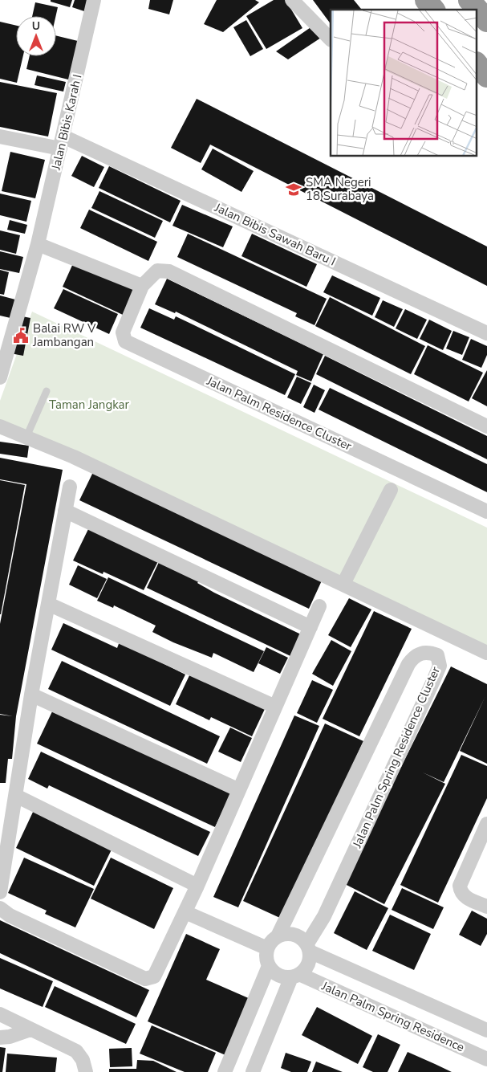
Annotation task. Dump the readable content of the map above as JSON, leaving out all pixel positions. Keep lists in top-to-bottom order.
{
  "streets": {
    "street": [
      "Jalan Bibis Karah I",
      "Jalan Bibis Sawah Baru I",
      "Jalan Palm Residence Cluster",
      "Jalan Palm Spring Residence Cluster",
      "Jalan Palm Spring Residence"
    ]
  },
  "crossings": [
    ["Jalan Bibis Karah I", "Jalan Bibis Sawah Baru I"],
    ["Jalan Palm Spring Residence Cluster", "Jalan Palm Spring Residence"]
  ],
  "parks": ["Taman Jangkar"],
  "places": {
    "school or university": ["SMA Negeri 18 Surabaya"],
    "public building": ["Balai RW V Jambangan"]
  },
  "north": "top"
}
